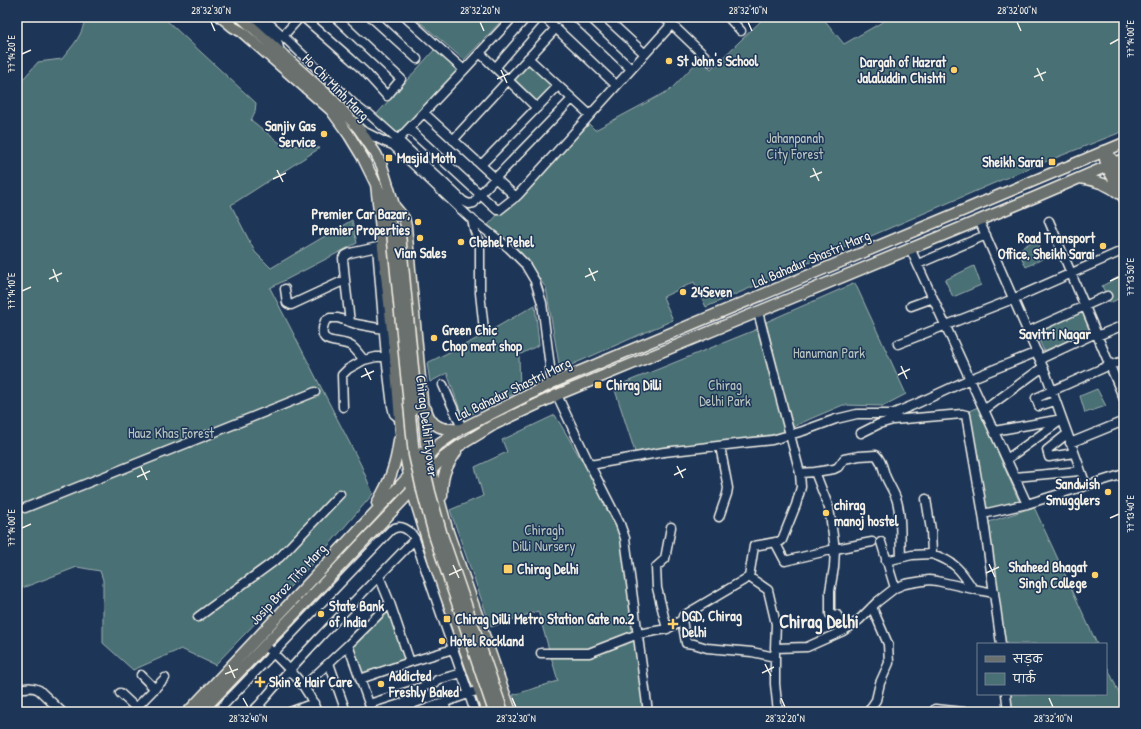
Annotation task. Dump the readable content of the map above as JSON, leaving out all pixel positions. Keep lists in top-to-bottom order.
{
  "streets": {
    "main road": [
      "Ho Chi Minh Marg",
      "Lal Bahadur Shastri Marg",
      "Chirag Delhi Flyover",
      "Josip Broz Tito Marg"
    ]
  },
  "crossings": [
    ["Ho Chi Minh Marg", "Chirag Delhi Flyover"],
    ["Lal Bahadur Shastri Marg", "Josip Broz Tito Marg"]
  ],
  "districts": ["Savitri Nagar", "Chirag Delhi"],
  "parks": [
    "Jahanpanah City Forest",
    "Hanuman Park",
    "Chirag Delhi Park",
    "Hauz Khas Forest",
    "Chiragh Dilli Nursery"
  ],
  "places": {
    "other": [
      "St John's School",
      "Dargah of Hazrat Jalaluddin Chishti",
      "Sanjiv Gas Service",
      "Premier Car Bazar, Premier Properties",
      "Vian Sales",
      "Chehel Pehel",
      "Road Transport Office, Sheikh Sarai",
      "24Seven",
      "Green Chic Chop meat shop",
      "Sandwish Smugglers",
      "chirag manoj hostel",
      "Shaheed Bhagat Singh College",
      "State Bank of India",
      "Hotel Rockland",
      "Addicted Freshly Baked"
    ],
    "transit": [
      "Masjid Moth",
      "Sheikh Sarai",
      "Chirag Dilli",
      "Chirag Delhi",
      "Chirag Dilli Metro Station Gate no.2"
    ],
    "health": ["DGD, Chirag Delhi", "Skin & Hair Care"]
  },
  "legend": ["सड़क", "पार्क"],
  "coordinates": [
    "28°32'30\"N",
    "28°32'20\"N",
    "28°32'10\"N",
    "28°32'00\"N",
    "77°14'00\"E",
    "77°14'20\"E",
    "77°13'50\"E",
    "77°14'10\"E",
    "77°13'40\"E",
    "28°32'40\"N"
  ]
}
